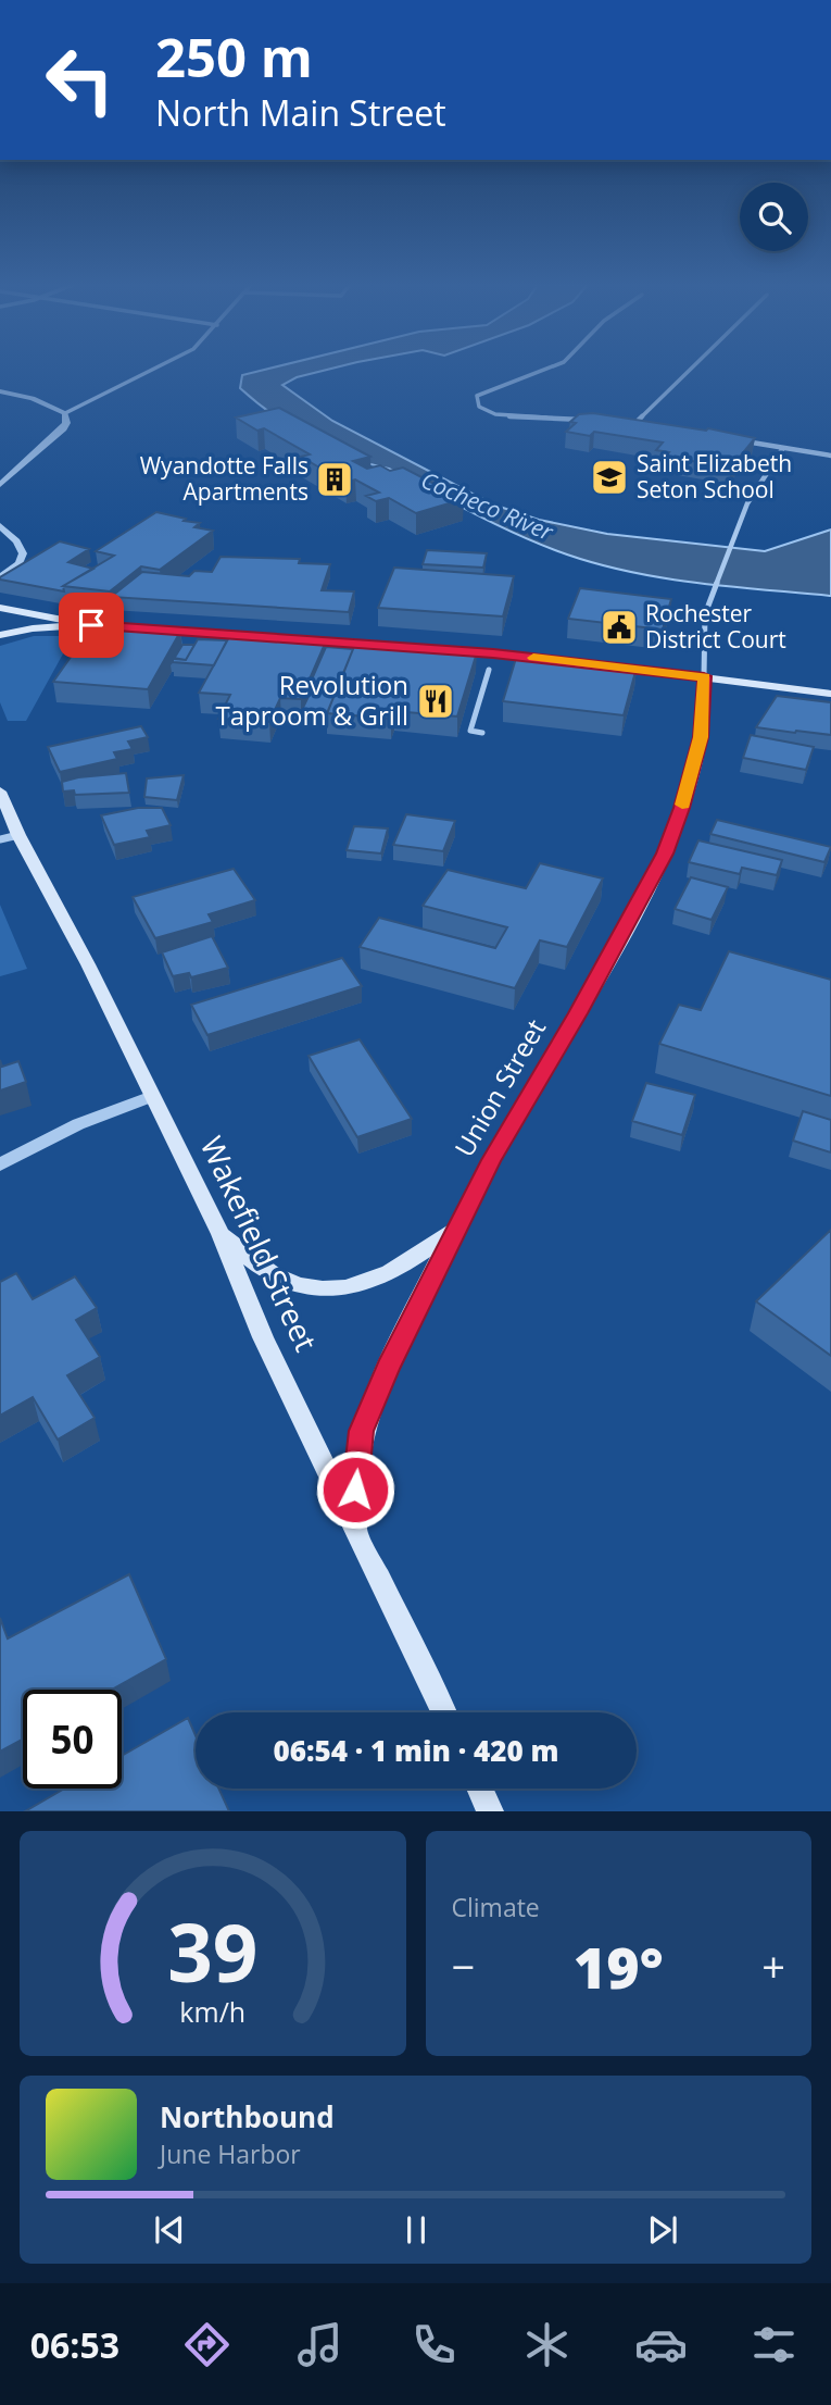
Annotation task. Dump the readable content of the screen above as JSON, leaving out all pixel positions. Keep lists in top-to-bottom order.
{
  "streets": {
    "main road": ["Union Street", "Wakefield Street"]
  },
  "crossings": [
    ["Union Street", "Wakefield Street"]
  ],
  "water": ["Cocheco River"],
  "places": {
    "school or university": ["Saint Elizabeth Seton School"],
    "building": ["Wyandotte Falls Apartments"],
    "public building": ["Rochester District Court"],
    "restaurant": ["Revolution Taproom & Grill"]
  },
  "page": {
    "turn": ["250 m", "North Main Street"],
    "limit": "50",
    "trip": "06:54 · 1 min · 420 m",
    "tile": "Climate",
    "heat": ["−", "19°", "+"],
    "song": ["Northbound", "June Harbor"],
    "tabs": "06:53",
    "gauge": ["39", "km/h"]
  }
}
